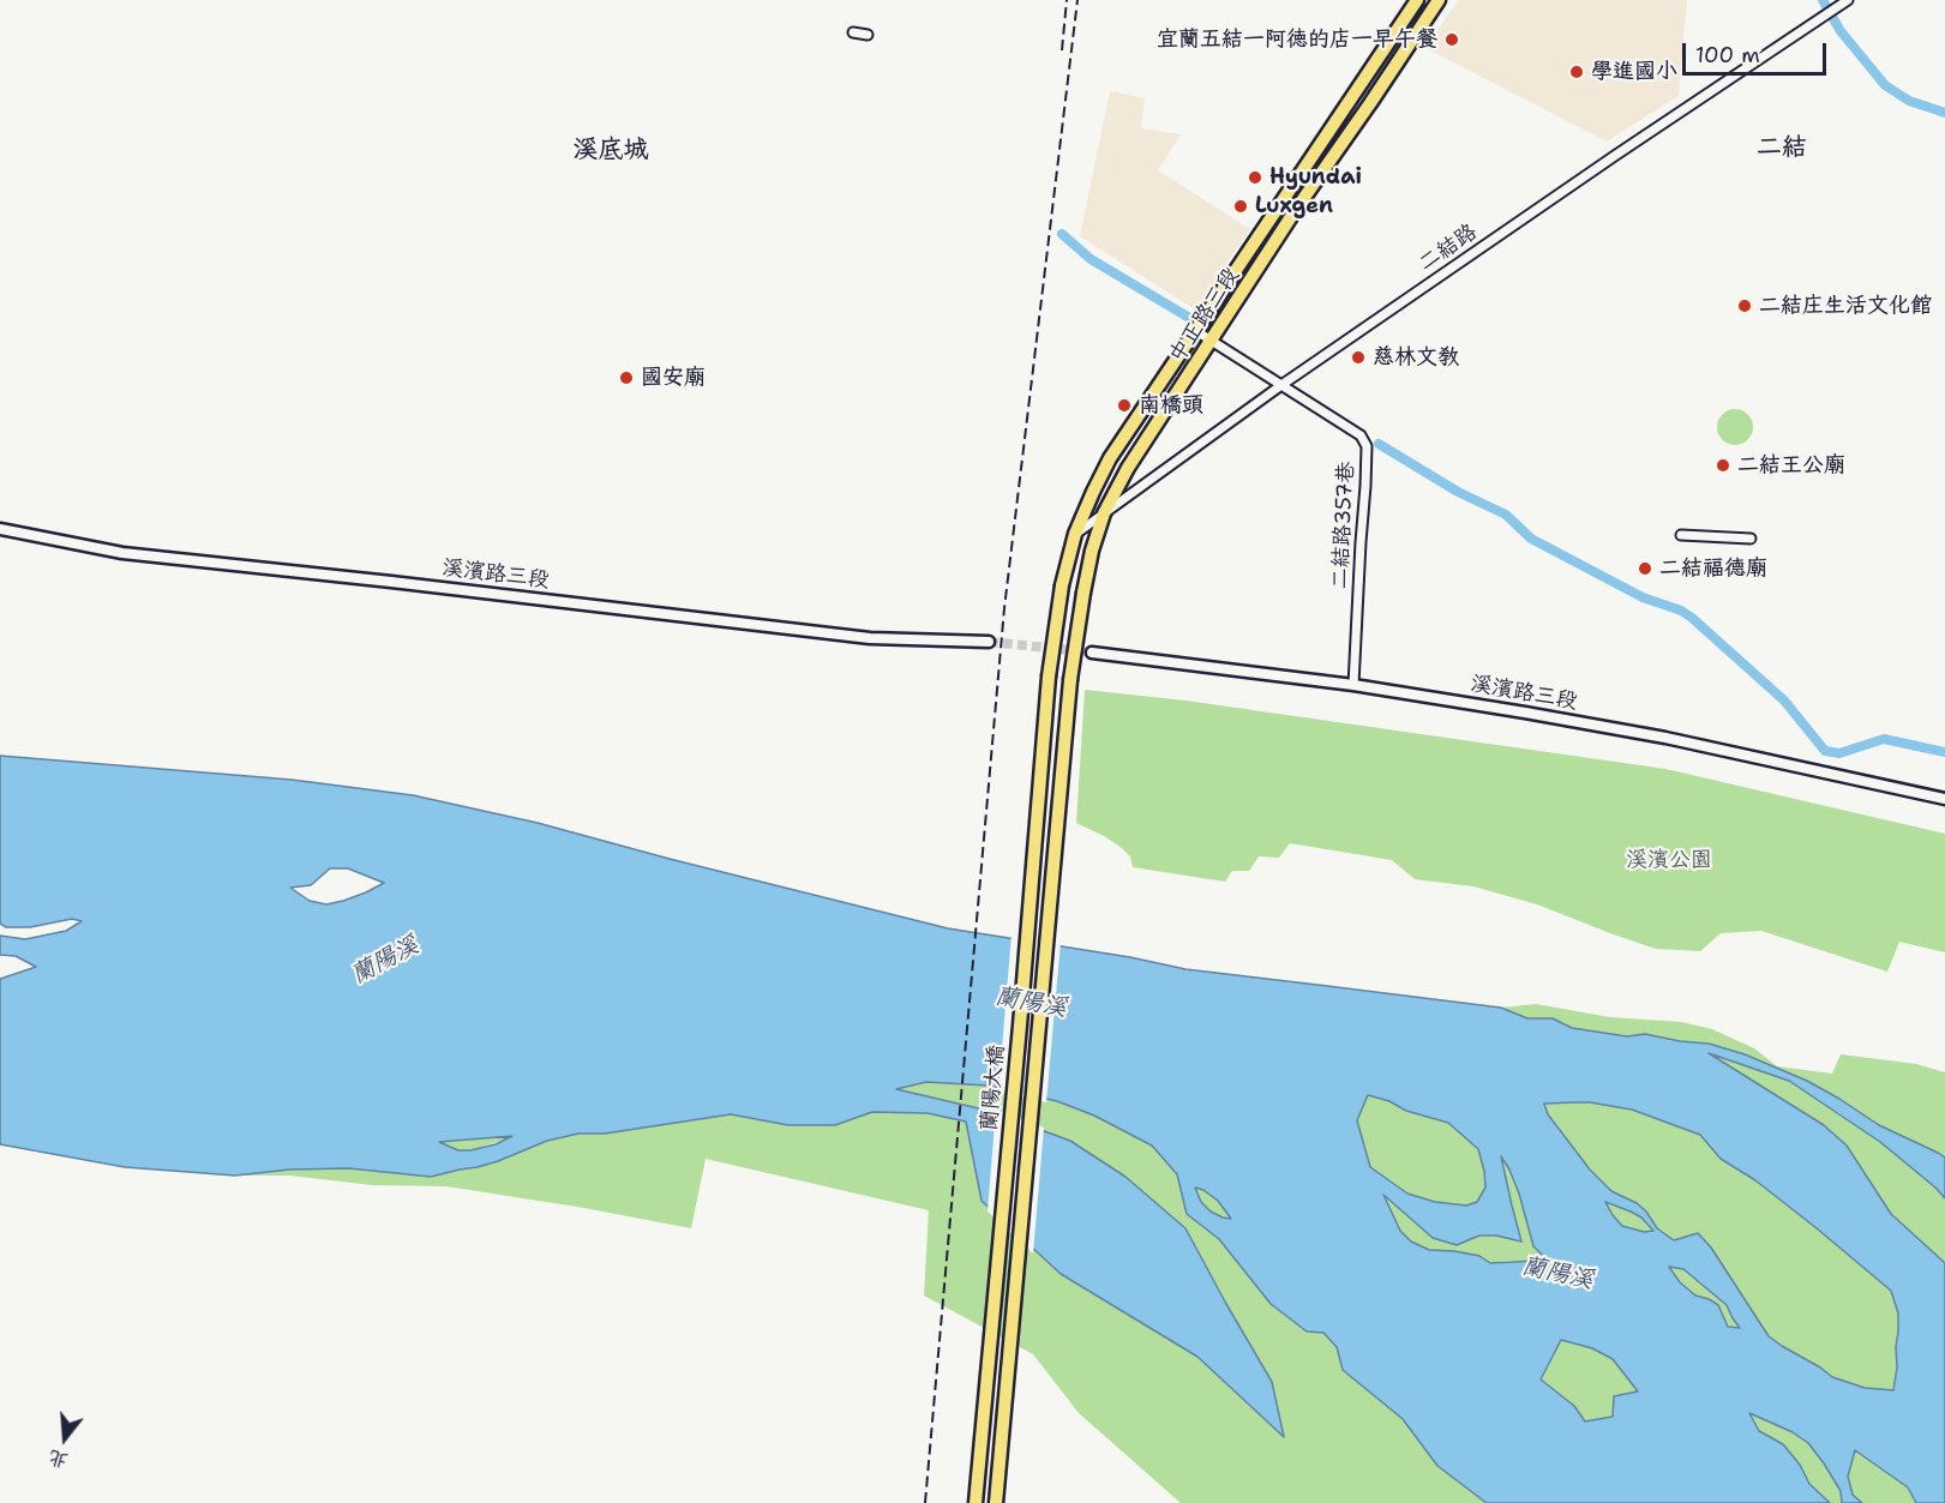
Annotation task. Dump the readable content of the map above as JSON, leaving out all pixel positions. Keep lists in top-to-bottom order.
{
  "streets": {
    "main road": ["中正路三段", "蘭陽大橋"],
    "street": ["二結路", "二結路357巷", "溪濱路三段"]
  },
  "crossings": [
    ["二結路", "中正路三段"],
    ["二結路", "二結路357巷"],
    ["中正路三段", "二結路357巷"],
    ["中正路三段", "蘭陽大橋"],
    ["二結路357巷", "溪濱路三段"]
  ],
  "districts": ["二結", "溪底城"],
  "water": ["蘭陽溪"],
  "parks": ["溪濱公園"],
  "places": [
    "宜蘭五結一阿徳的店一早午餐",
    "學進國小",
    "Hyundai",
    "Luxgen",
    "二結庄生活文化館",
    "慈林文教",
    "國安廟",
    "南橋頭",
    "二結王公廟",
    "二結福德廟"
  ],
  "scale_bar": "100 m",
  "north": "bottom"
}
